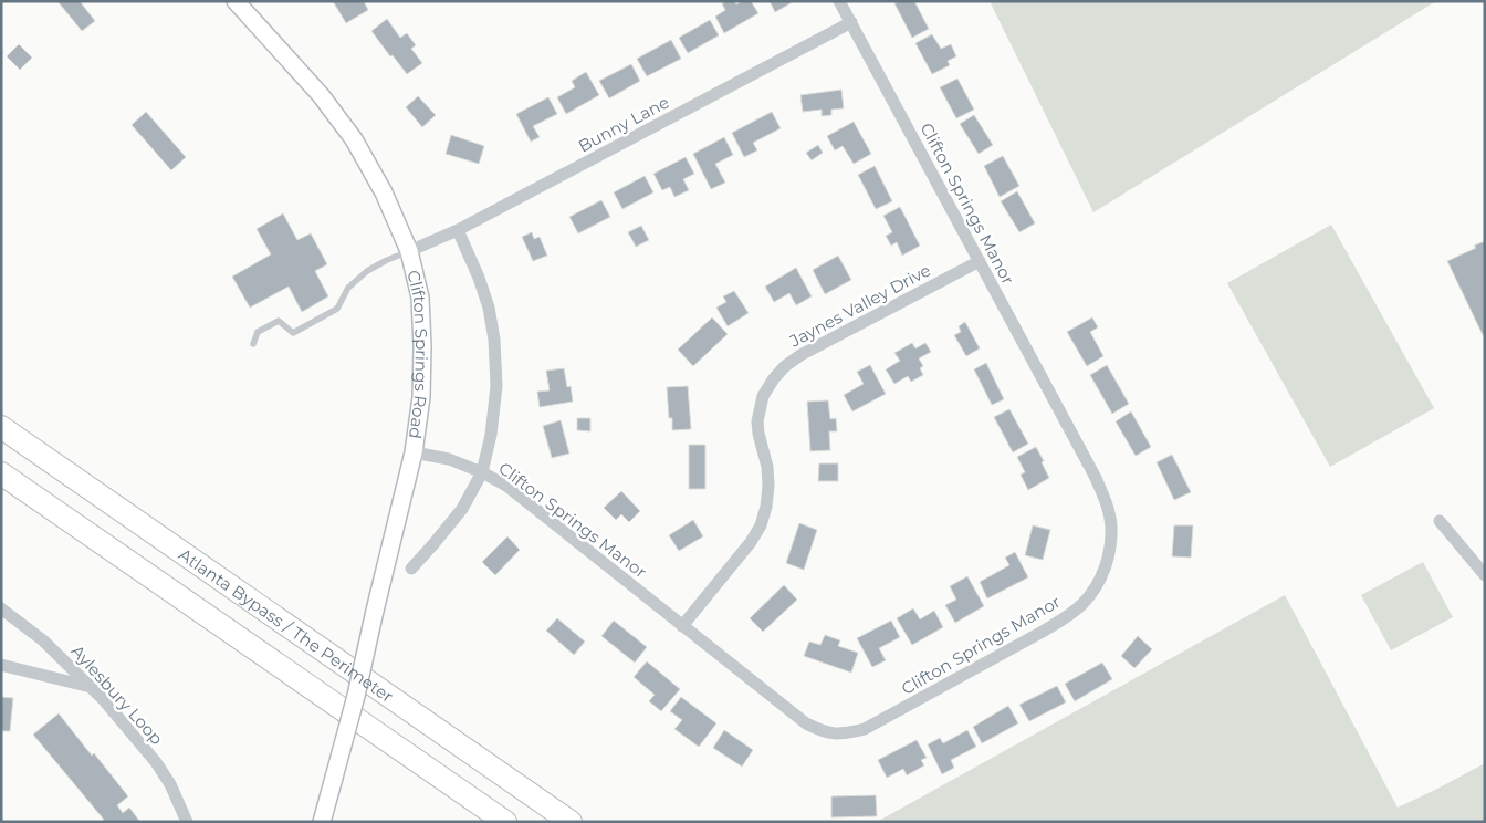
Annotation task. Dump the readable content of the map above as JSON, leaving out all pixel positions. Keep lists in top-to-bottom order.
{
  "streets": {
    "highway": ["Atlanta Bypass / The Perimeter"],
    "street": [
      "Bunny Lane",
      "Clifton Springs Manor",
      "Jaynes Valley Drive",
      "Clifton Springs Road",
      "Aylesbury Loop"
    ]
  },
  "crossings": [
    ["Bunny Lane", "Clifton Springs Manor"],
    ["Bunny Lane", "Clifton Springs Road"],
    ["Clifton Springs Manor", "Jaynes Valley Drive"],
    ["Clifton Springs Manor", "Clifton Springs Road"]
  ]
}
